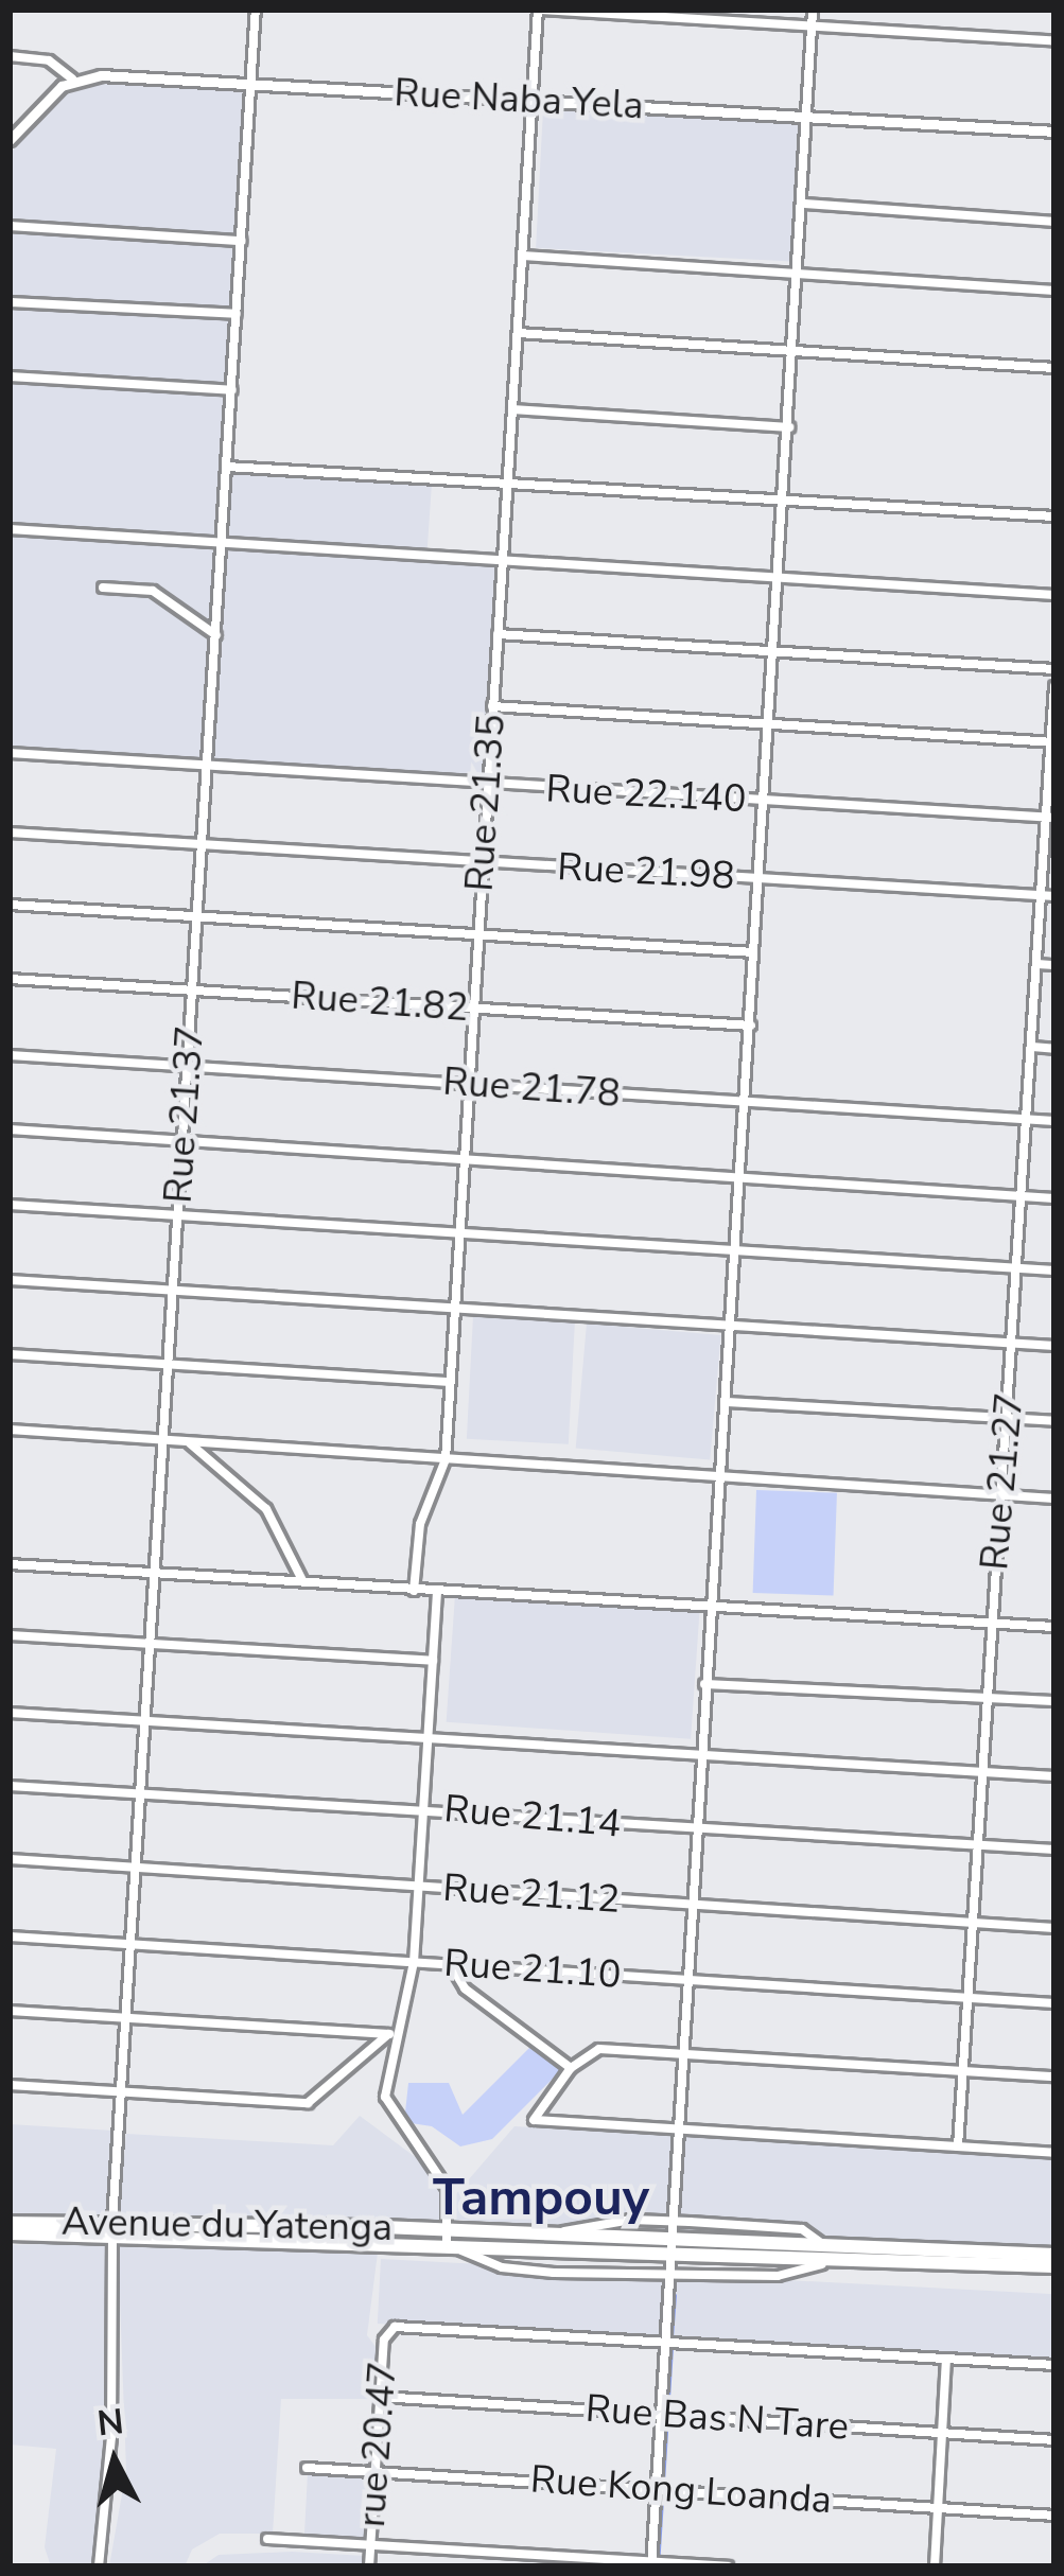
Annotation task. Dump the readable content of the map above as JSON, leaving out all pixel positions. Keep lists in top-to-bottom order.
{
  "streets": {
    "main road": ["Avenue du Yatenga"],
    "street": [
      "Rue Naba Yela",
      "Rue 22.140",
      "Rue 21.35",
      "Rue 21.98",
      "Rue 21.82",
      "Rue 21.78",
      "Rue 21.37",
      "Rue 21.27",
      "Rue 21.14",
      "Rue 21.12",
      "Rue 21.10",
      "Rue Bas N Tare",
      "rue 20.47",
      "Rue Kong Loanda"
    ]
  },
  "crossings": [
    ["Rue Naba Yela", "Rue 21.35"],
    ["Rue Naba Yela", "Rue 21.37"],
    ["Rue 22.140", "Rue 21.35"],
    ["Rue 22.140", "Rue 21.37"],
    ["Rue 22.140", "Rue 21.27"],
    ["Rue 21.35", "Rue 21.98"],
    ["Rue 21.35", "Rue 21.82"],
    ["Rue 21.35", "Rue 21.78"],
    ["Rue 21.98", "Rue 21.37"],
    ["Rue 21.98", "Rue 21.27"],
    ["Rue 21.82", "Rue 21.37"],
    ["Rue 21.78", "Rue 21.37"],
    ["Rue 21.78", "Rue 21.27"],
    ["Rue 21.37", "Rue 21.14"],
    ["Rue 21.37", "Rue 21.12"],
    ["Rue 21.37", "Rue 21.10"],
    ["Rue 21.37", "Avenue du Yatenga"],
    ["Rue 21.27", "Rue 21.14"],
    ["Rue 21.27", "Rue 21.12"],
    ["Rue 21.27", "Rue 21.10"],
    ["Rue Bas N Tare", "rue 20.47"],
    ["rue 20.47", "Rue Kong Loanda"]
  ],
  "districts": ["Tampouy"],
  "north": "top"
}
